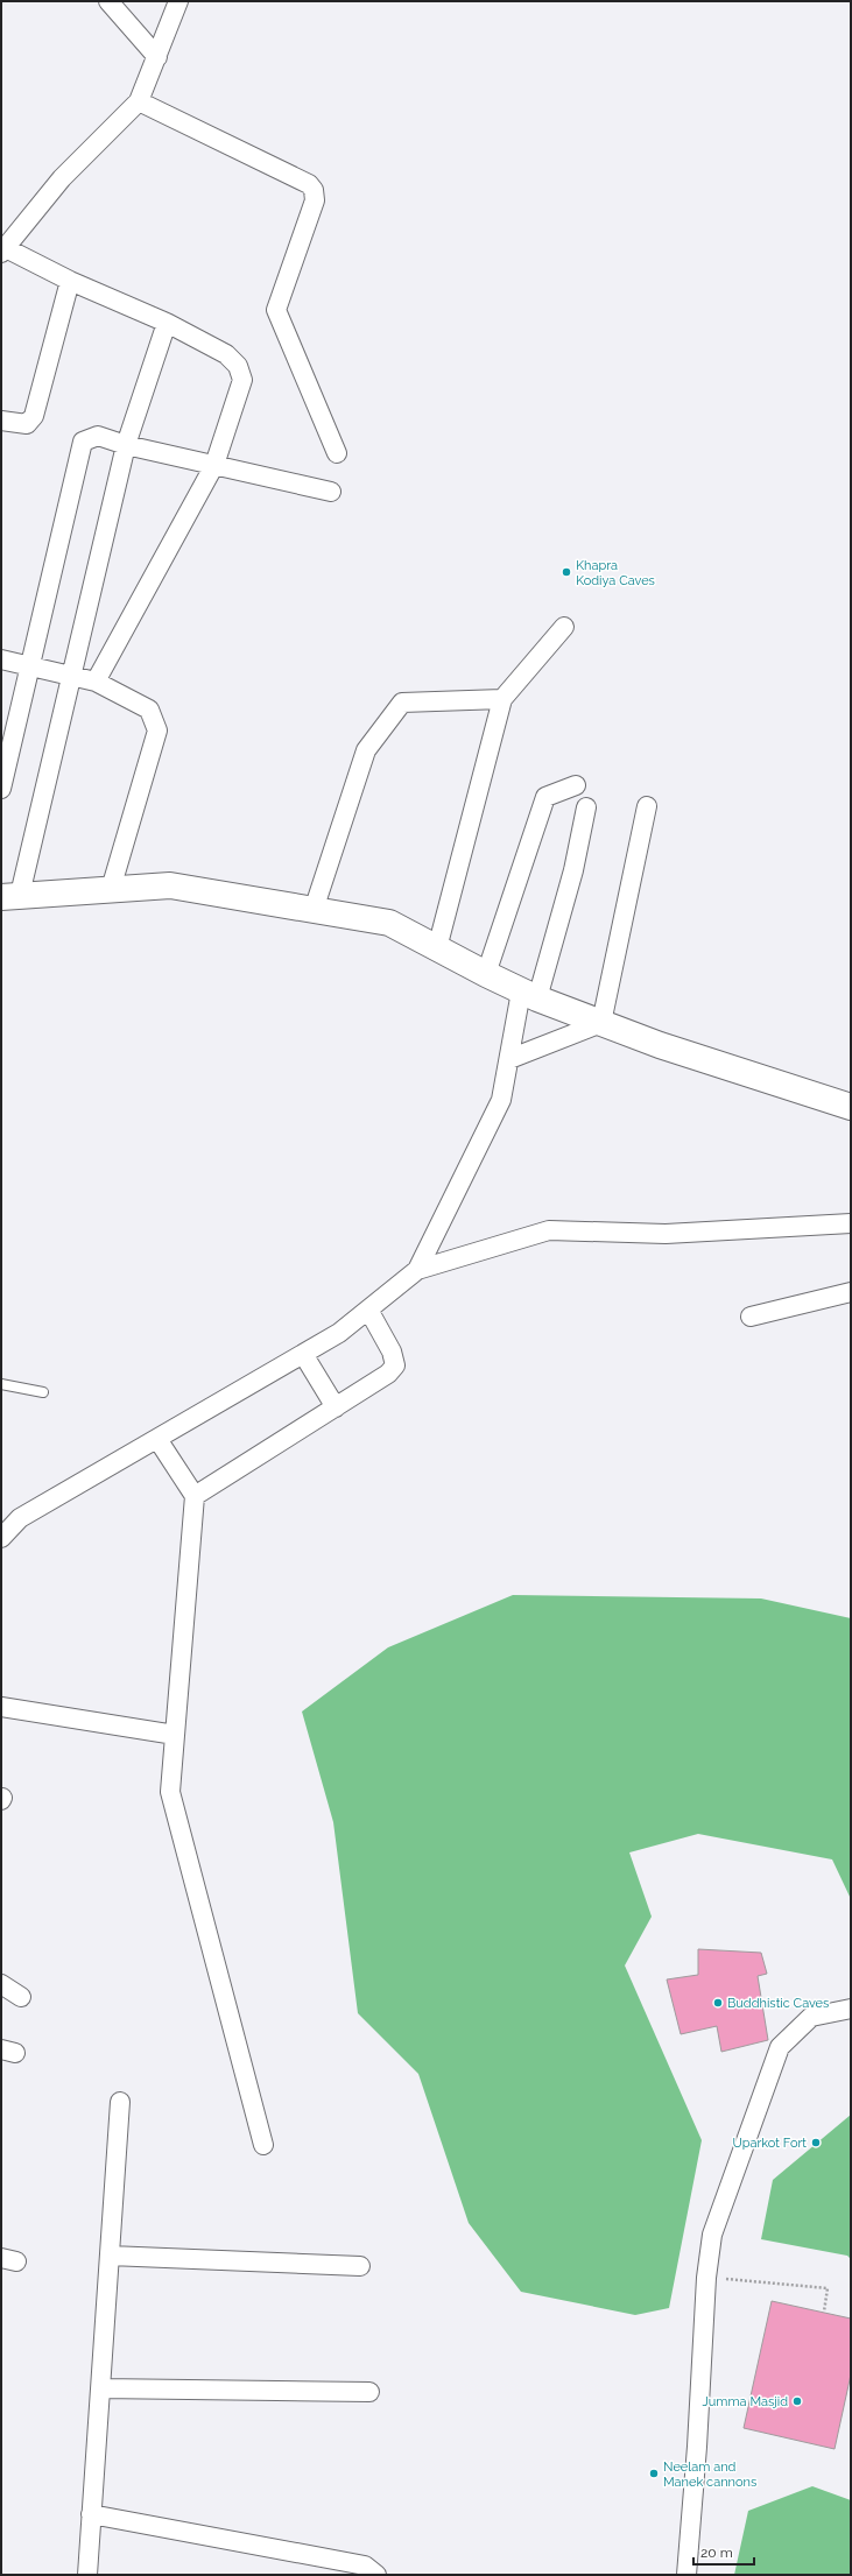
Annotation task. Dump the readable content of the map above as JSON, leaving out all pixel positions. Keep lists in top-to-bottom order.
{
  "places": [
    "Khapra Kodiya Caves",
    "Buddhistic Caves",
    "Uparkot Fort",
    "Jumma Masjid",
    "Neelam and Manek cannons"
  ],
  "scale_bar": "20 m"
}
